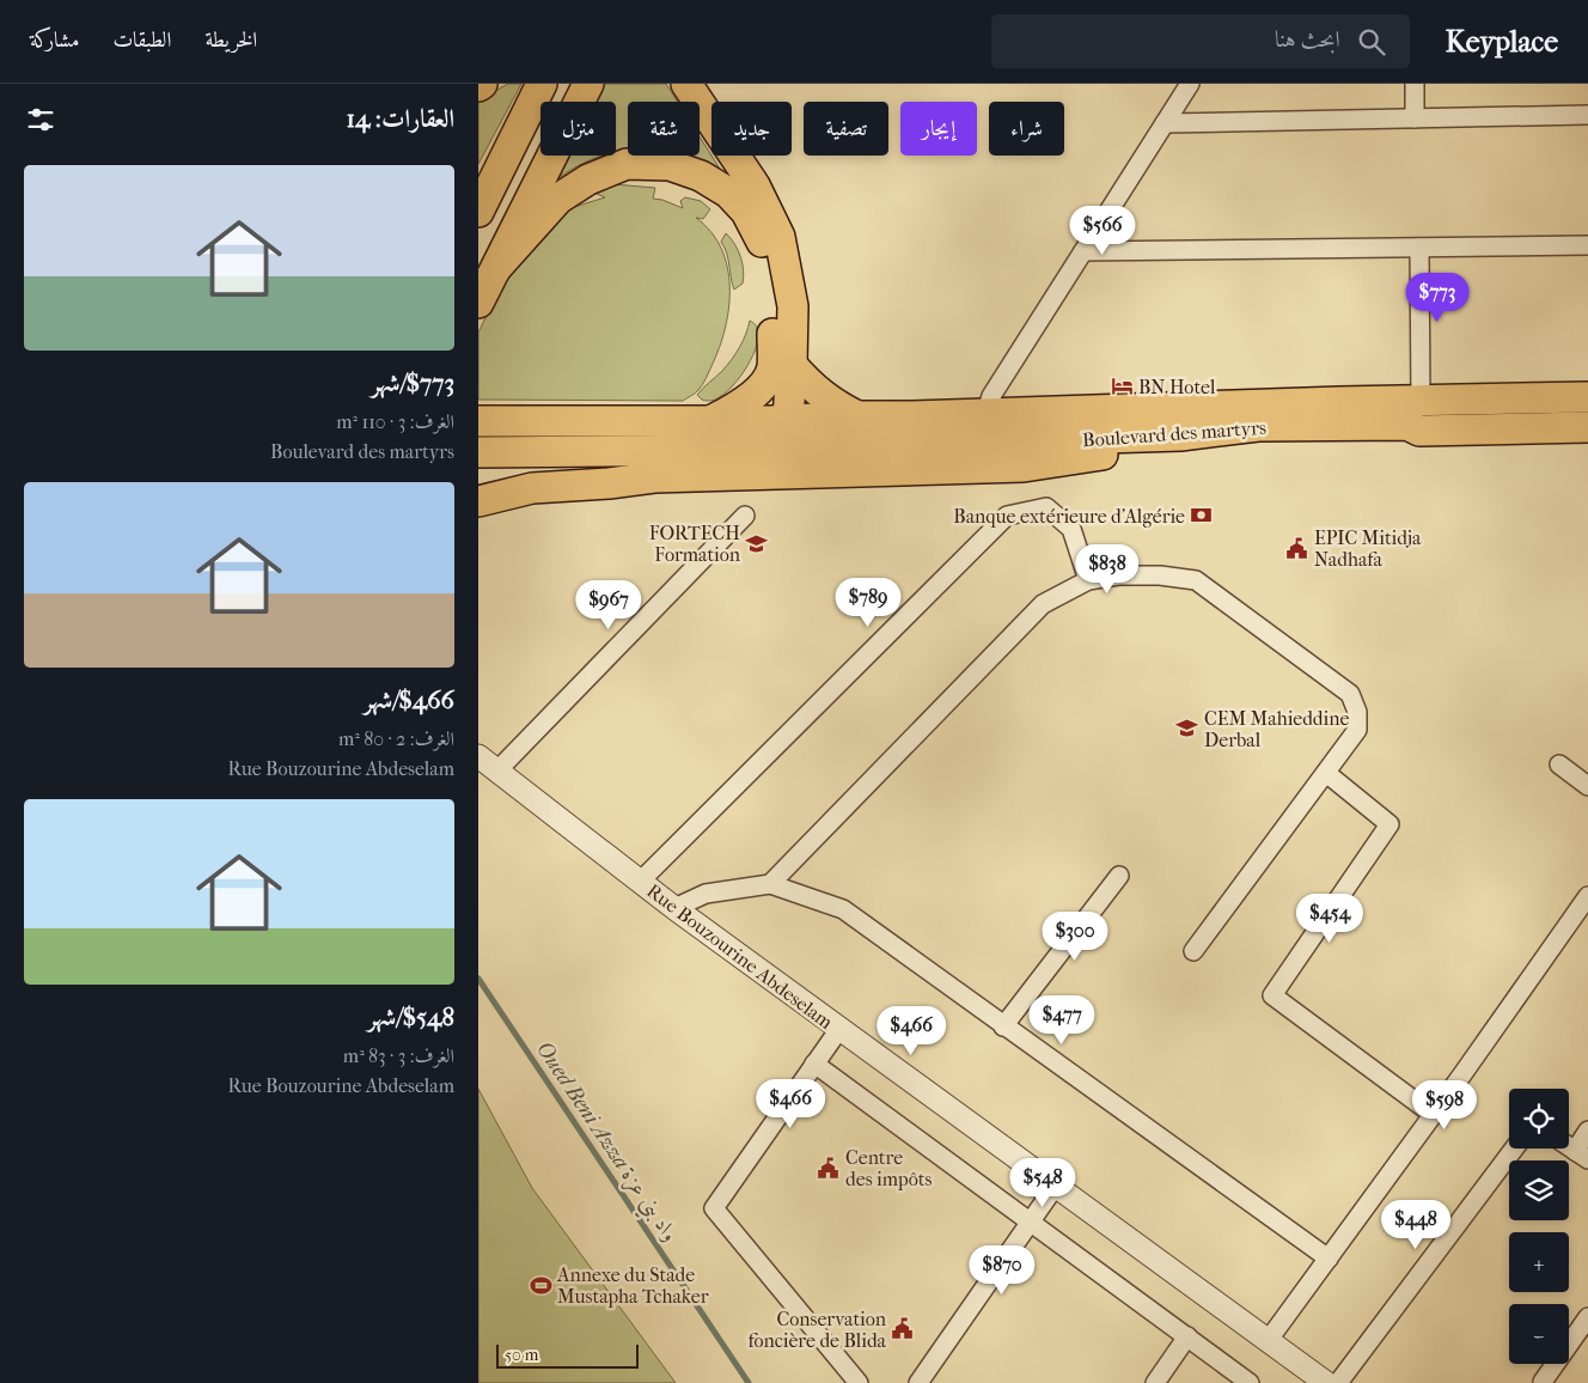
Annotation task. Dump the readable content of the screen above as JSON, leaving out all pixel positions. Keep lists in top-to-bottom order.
{
  "streets": {
    "highway": ["Boulevard des martyrs"],
    "street": ["Rue Bouzourine Abdeselam"]
  },
  "water": ["Oued Beni Azza واد بني عزة"],
  "places": {
    "hotel": ["BN Hotel"],
    "bank": ["Banque extérieure d'Algérie"],
    "school or university": ["FORTECH Formation", "CEM Mahieddine Derbal"],
    "public building": ["EPIC Mitidja Nadhafa", "Centre des impôts", "Conservation foncière de Blida"],
    "sports": ["Annexe du Stade Mustapha Tchaker"]
  },
  "scale_bar": "50 m",
  "page": {
    "header": "Keyplace",
    "search": "ابحث هنا",
    "nav": ["الخريطة", "الطبقات", "مشاركة"],
    "heading": "العقارات: 14",
    "chip": [
      "شراء",
      "إيجار",
      "تصفية",
      "جديد",
      "شقة",
      "منزل"
    ],
    "list": [
      {
        "name": "$773/شهر",
        "note": "الغرف: 3 · 110 m² · Boulevard des martyrs"
      },
      {
        "name": "$466/شهر",
        "note": "الغرف: 2 · 80 m² · Rue Bouzourine Abdeselam"
      },
      {
        "name": "$548/شهر",
        "note": "الغرف: 3 · 83 m² · Rue Bouzourine Abdeselam"
      }
    ],
    "price": [
      "$566",
      "$773",
      "$838",
      "$789",
      "$967",
      "$454",
      "$300",
      "$477",
      "$466",
      "$466",
      "$598",
      "$548",
      "$448",
      "$870"
    ],
    "map_buttons": ["+", "−"],
    "scale": "50 m"
  }
}
